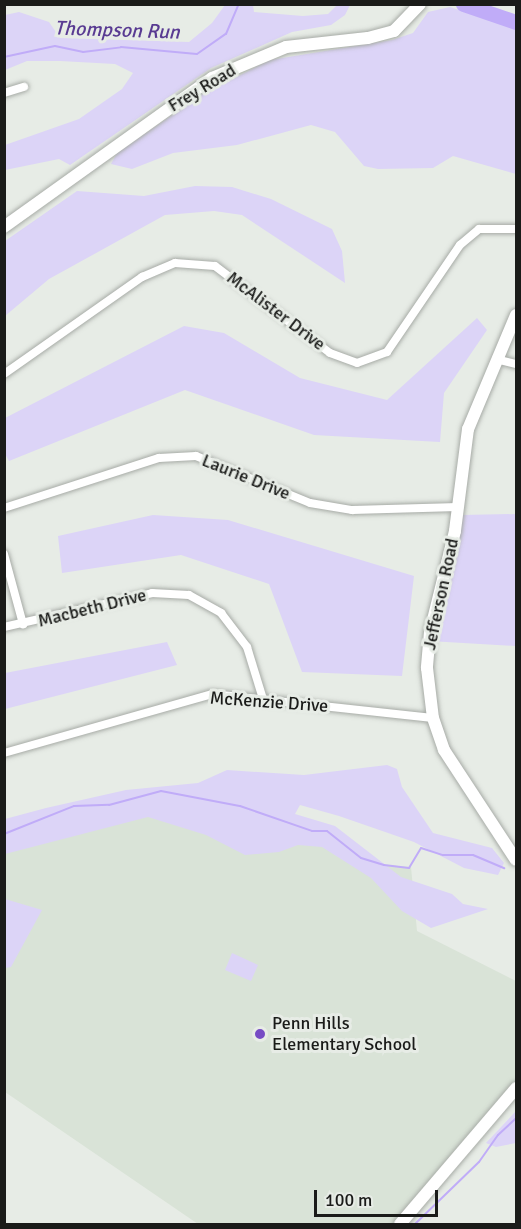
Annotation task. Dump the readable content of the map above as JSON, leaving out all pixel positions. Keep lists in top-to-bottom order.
{
  "streets": {
    "street": [
      "Frey Road",
      "McAlister Drive",
      "Laurie Drive",
      "Jefferson Road",
      "Macbeth Drive",
      "McKenzie Drive"
    ]
  },
  "crossings": [
    ["Laurie Drive", "Jefferson Road"],
    ["Jefferson Road", "McKenzie Drive"],
    ["Macbeth Drive", "McKenzie Drive"]
  ],
  "water": ["Thompson Run"],
  "places": ["Penn Hills Elementary School"],
  "scale_bar": "100 m"
}
